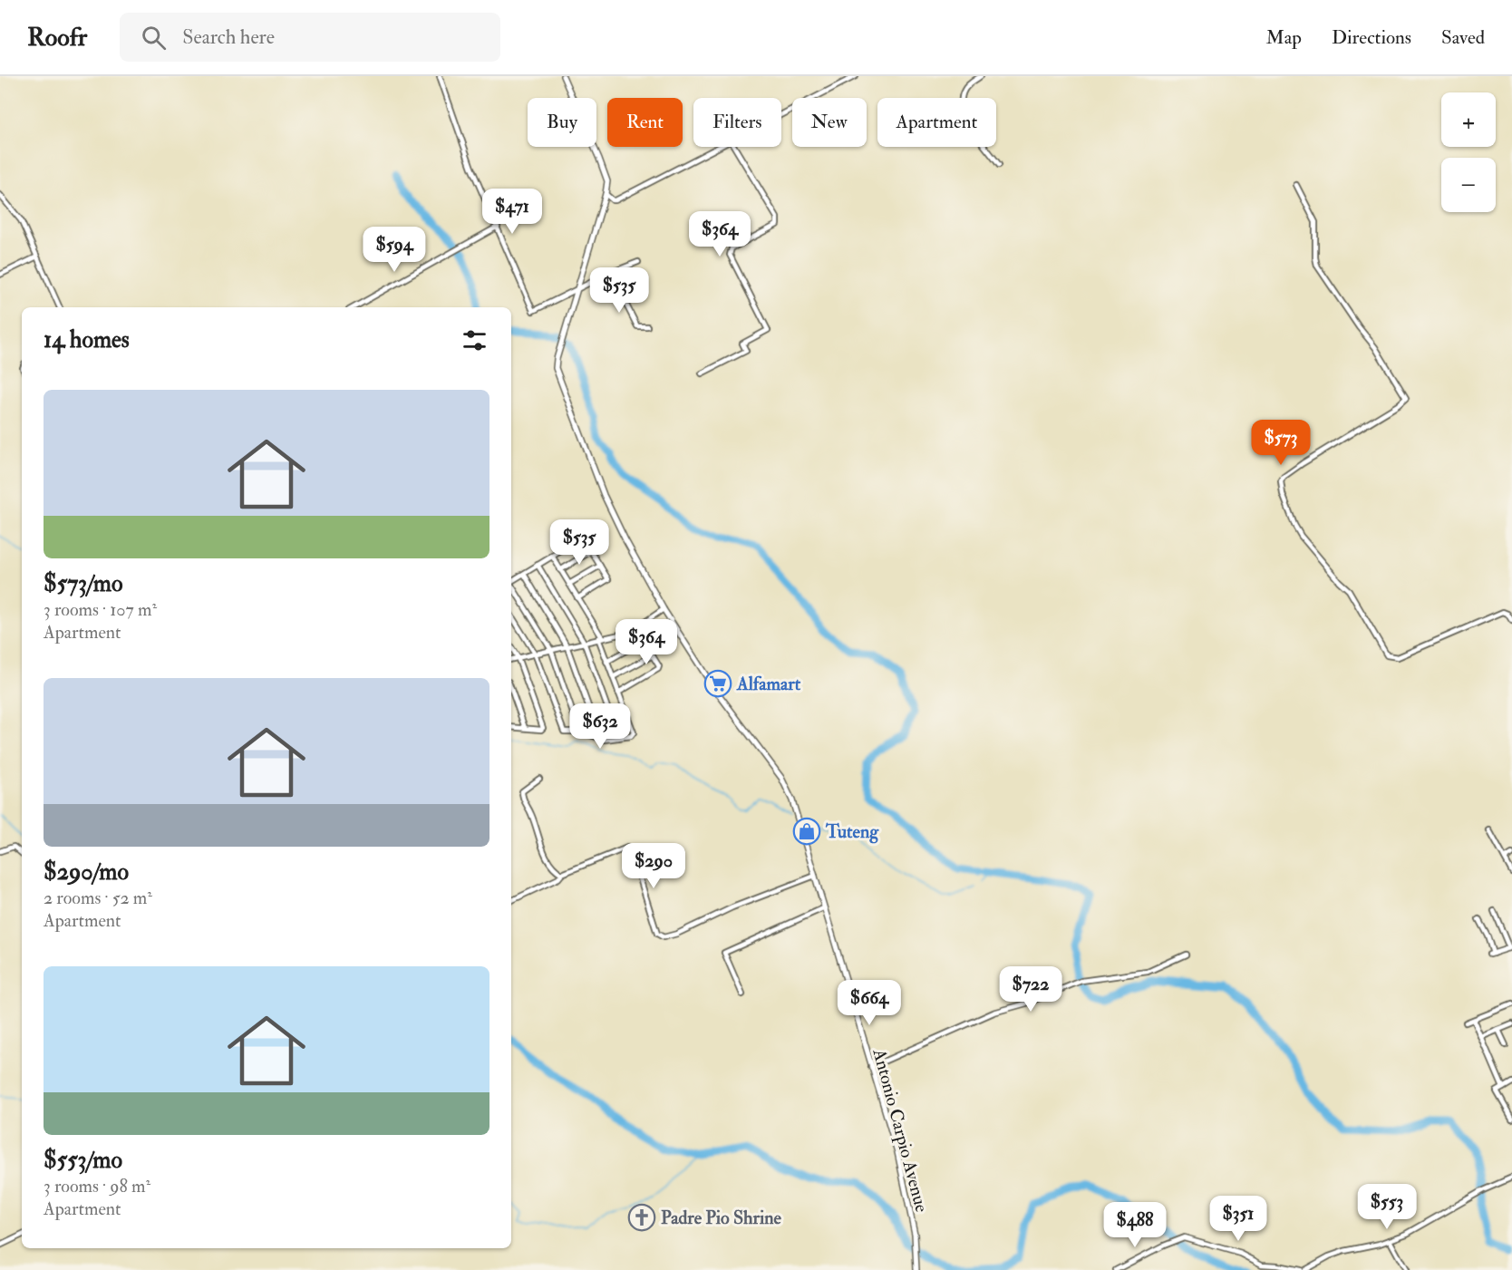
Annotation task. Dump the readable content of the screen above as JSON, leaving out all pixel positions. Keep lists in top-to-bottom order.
{
  "streets": {
    "street": ["Antonio Carpio Avenue"]
  },
  "places": {
    "supermarket": ["Alfamart"],
    "shop": ["Tuteng"],
    "church": ["Padre Pio Shrine"]
  },
  "page": {
    "header": "Roofr",
    "search": "Search here",
    "nav": ["Map", "Directions", "Saved"],
    "map_buttons": ["+", "−"],
    "chip": [
      "Buy",
      "Rent",
      "Filters",
      "New",
      "Apartment"
    ],
    "price": [
      "$471",
      "$364",
      "$594",
      "$535",
      "$573",
      "$535",
      "$364",
      "$632",
      "$290",
      "$722",
      "$664",
      "$553",
      "$351",
      "$488"
    ],
    "heading": "14 homes",
    "list": [
      {
        "name": "$573/mo",
        "note": "3 rooms · 107 m² · Apartment"
      },
      {
        "name": "$290/mo",
        "note": "2 rooms · 52 m² · Apartment"
      },
      {
        "name": "$553/mo",
        "note": "3 rooms · 98 m² · Apartment"
      }
    ]
  }
}
